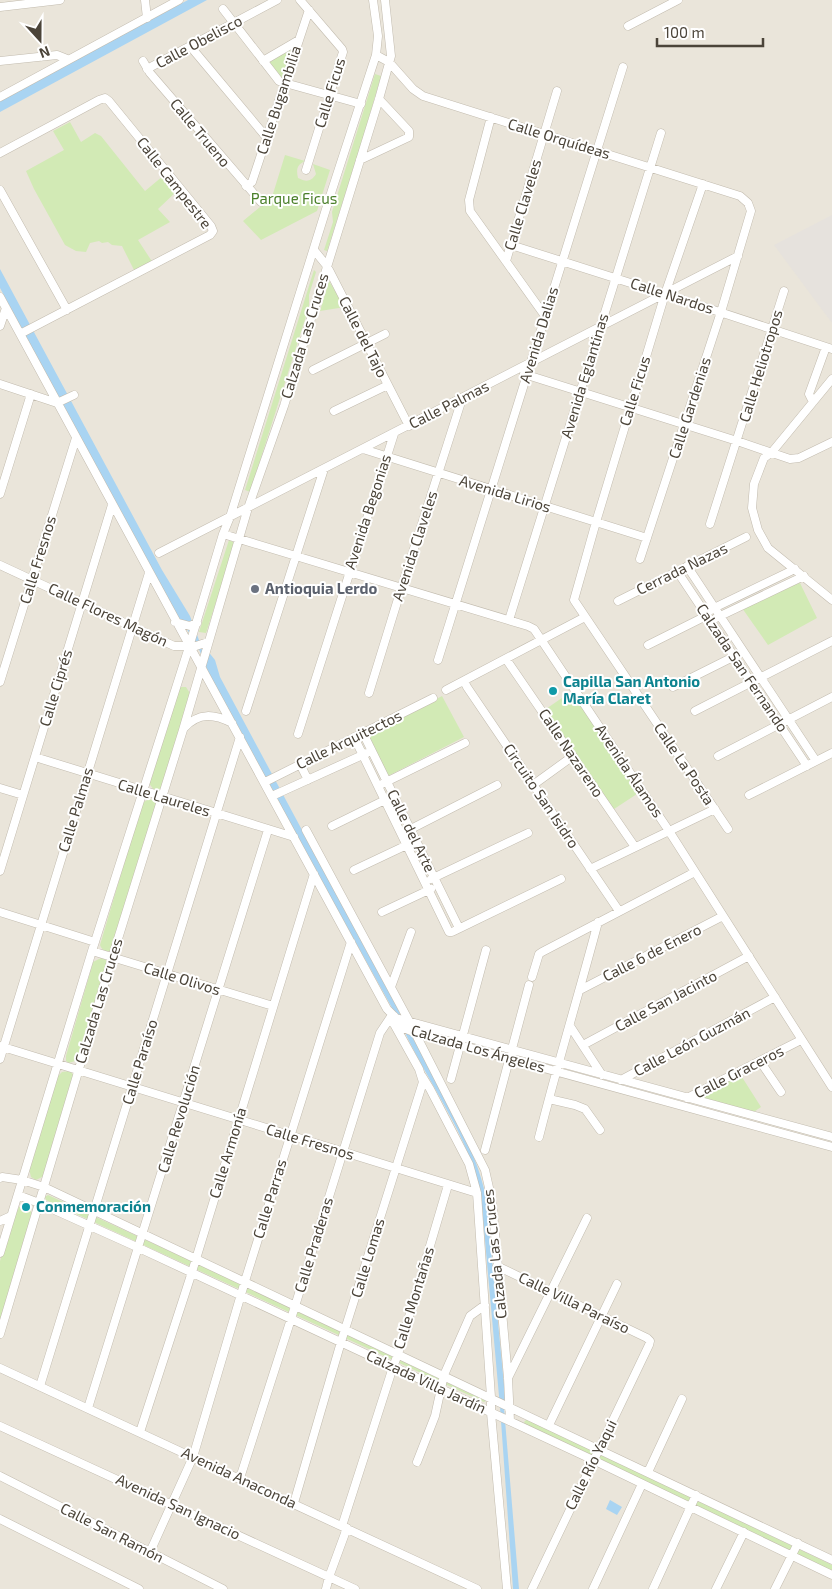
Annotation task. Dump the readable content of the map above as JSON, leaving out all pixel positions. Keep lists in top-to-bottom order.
{
  "streets": {
    "street": [
      "Calle Obelisco",
      "Calle Ficus",
      "Calle Bugambilia",
      "Calle Trueno",
      "Calle Orquídeas",
      "Calle Campestre",
      "Calle Claveles",
      "Calle Nardos",
      "Avenida Dalias",
      "Calzada Las Cruces",
      "Calle del Tajo",
      "Calle Heliotropos",
      "Avenida Eglantinas",
      "Calle Palmas",
      "Calle Gardenias",
      "Avenida Lirios",
      "Avenida Begonias",
      "Avenida Claveles",
      "Calle Fresnos",
      "Cerrada Nazas",
      "Calle Flores Magón",
      "Calzada San Fernando",
      "Calle Ciprés",
      "Calle Arquitectos",
      "Calle Nazareno",
      "Calle La Posta",
      "Avenida Álamos",
      "Circuito San Isidro",
      "Calle Laureles",
      "Calle del Arte",
      "Calle 6 de Enero",
      "Calle Olivos",
      "Calle San Jacinto",
      "Calle León Guzmán",
      "Calzada Los Ángeles",
      "Calle Paraíso",
      "Calle Graceros",
      "Calle Revolución",
      "Calle Armonía",
      "Calle Parras",
      "Calle Praderas",
      "Calle Lomas",
      "Calle Montañas",
      "Calle Villa Paraíso",
      "Calzada Villa Jardín",
      "Calle Río Yaqui",
      "Avenida Anaconda",
      "Avenida San Ignacio",
      "Calle San Ramón"
    ]
  },
  "crossings": [
    ["Calle Obelisco", "Calle Trueno"],
    ["Calle Ficus", "Calle Bugambilia"],
    ["Calle Ficus", "Calle Orquídeas"],
    ["Calle Ficus", "Calle Nardos"],
    ["Calle Ficus", "Calle Palmas"],
    ["Calle Ficus", "Avenida Lirios"],
    ["Calle Ficus", "Calle La Posta"],
    ["Calle Bugambilia", "Calle Trueno"],
    ["Calle Orquídeas", "Calle Claveles"],
    ["Calle Orquídeas", "Avenida Dalias"],
    ["Calle Orquídeas", "Calzada Las Cruces"],
    ["Calle Orquídeas", "Avenida Eglantinas"],
    ["Calle Orquídeas", "Calle Gardenias"],
    ["Calle Claveles", "Calle Nardos"],
    ["Calle Nardos", "Avenida Dalias"],
    ["Calle Nardos", "Calle Heliotropos"],
    ["Calle Nardos", "Avenida Eglantinas"],
    ["Calle Nardos", "Calle Palmas"],
    ["Calle Nardos", "Calle Gardenias"],
    ["Avenida Dalias", "Calle Palmas"],
    ["Avenida Dalias", "Avenida Lirios"],
    ["Avenida Dalias", "Avenida Álamos"],
    ["Calzada Las Cruces", "Calle del Tajo"],
    ["Calzada Las Cruces", "Calle Palmas"],
    ["Calzada Las Cruces", "Calle Fresnos"],
    ["Calzada Las Cruces", "Calle Flores Magón"],
    ["Calzada Las Cruces", "Avenida Álamos"],
    ["Calzada Las Cruces", "Calle Laureles"],
    ["Calzada Las Cruces", "Calle Olivos"],
    ["Calzada Las Cruces", "Calzada Los Ángeles"],
    ["Calzada Las Cruces", "Calle Lomas"],
    ["Calzada Las Cruces", "Calle Villa Paraíso"],
    ["Calzada Las Cruces", "Calzada Villa Jardín"],
    ["Calle del Tajo", "Calle Palmas"],
    ["Avenida Eglantinas", "Calle Palmas"],
    ["Avenida Eglantinas", "Avenida Lirios"],
    ["Avenida Eglantinas", "Avenida Álamos"],
    ["Calle Palmas", "Calle Gardenias"],
    ["Calle Palmas", "Avenida Lirios"],
    ["Calle Palmas", "Avenida Begonias"],
    ["Calle Palmas", "Avenida Claveles"],
    ["Calle Palmas", "Calle Fresnos"],
    ["Calle Palmas", "Calle Flores Magón"],
    ["Calle Palmas", "Calle Laureles"],
    ["Calle Gardenias", "Avenida Lirios"],
    ["Avenida Lirios", "Avenida Begonias"],
    ["Avenida Lirios", "Avenida Claveles"],
    ["Avenida Begonias", "Avenida Álamos"],
    ["Avenida Claveles", "Avenida Álamos"],
    ["Calle Fresnos", "Calle Flores Magón"],
    ["Calle Fresnos", "Calle Paraíso"],
    ["Calle Fresnos", "Calle Revolución"],
    ["Calle Fresnos", "Calle Armonía"],
    ["Calle Fresnos", "Calle Parras"],
    ["Calle Fresnos", "Calle Praderas"],
    ["Calle Fresnos", "Calle Lomas"],
    ["Calle Fresnos", "Calle Montañas"],
    ["Cerrada Nazas", "Calzada San Fernando"],
    ["Calle Flores Magón", "Calle Ciprés"],
    ["Calle Ciprés", "Calle Laureles"],
    ["Calle Arquitectos", "Calle del Arte"],
    ["Avenida Álamos", "Calle 6 de Enero"],
    ["Avenida Álamos", "Calle San Jacinto"],
    ["Avenida Álamos", "Calle León Guzmán"],
    ["Avenida Álamos", "Calle Graceros"],
    ["Calle Laureles", "Calle Paraíso"],
    ["Calle Laureles", "Calle Revolución"],
    ["Calle 6 de Enero", "Calzada Los Ángeles"],
    ["Calle Olivos", "Calle Paraíso"],
    ["Calle Olivos", "Calle Revolución"],
    ["Calle Olivos", "Calle Armonía"],
    ["Calle León Guzmán", "Calzada Los Ángeles"],
    ["Calzada Los Ángeles", "Calle Graceros"],
    ["Calzada Los Ángeles", "Calle Praderas"],
    ["Calle Paraíso", "Calzada Villa Jardín"],
    ["Calle Paraíso", "Avenida Anaconda"],
    ["Calle Revolución", "Calzada Villa Jardín"],
    ["Calle Revolución", "Avenida Anaconda"],
    ["Calle Armonía", "Calzada Villa Jardín"],
    ["Calle Armonía", "Avenida Anaconda"],
    ["Calle Parras", "Calzada Villa Jardín"],
    ["Calle Parras", "Avenida Anaconda"],
    ["Calle Parras", "Avenida San Ignacio"],
    ["Calle Parras", "Calle San Ramón"],
    ["Calle Praderas", "Calzada Villa Jardín"],
    ["Calle Praderas", "Avenida Anaconda"],
    ["Calle Lomas", "Calzada Villa Jardín"],
    ["Calle Lomas", "Avenida Anaconda"],
    ["Calle Montañas", "Calzada Villa Jardín"],
    ["Calle Montañas", "Avenida Anaconda"],
    ["Calle Montañas", "Avenida San Ignacio"],
    ["Calle Villa Paraíso", "Calle Río Yaqui"],
    ["Calzada Villa Jardín", "Calle Río Yaqui"]
  ],
  "parks": ["Parque Ficus"],
  "places": ["Antioquia Lerdo", "Capilla San Antonio María Claret", "Conmemoración"],
  "scale_bar": "100 m",
  "north": "bottom"
}
